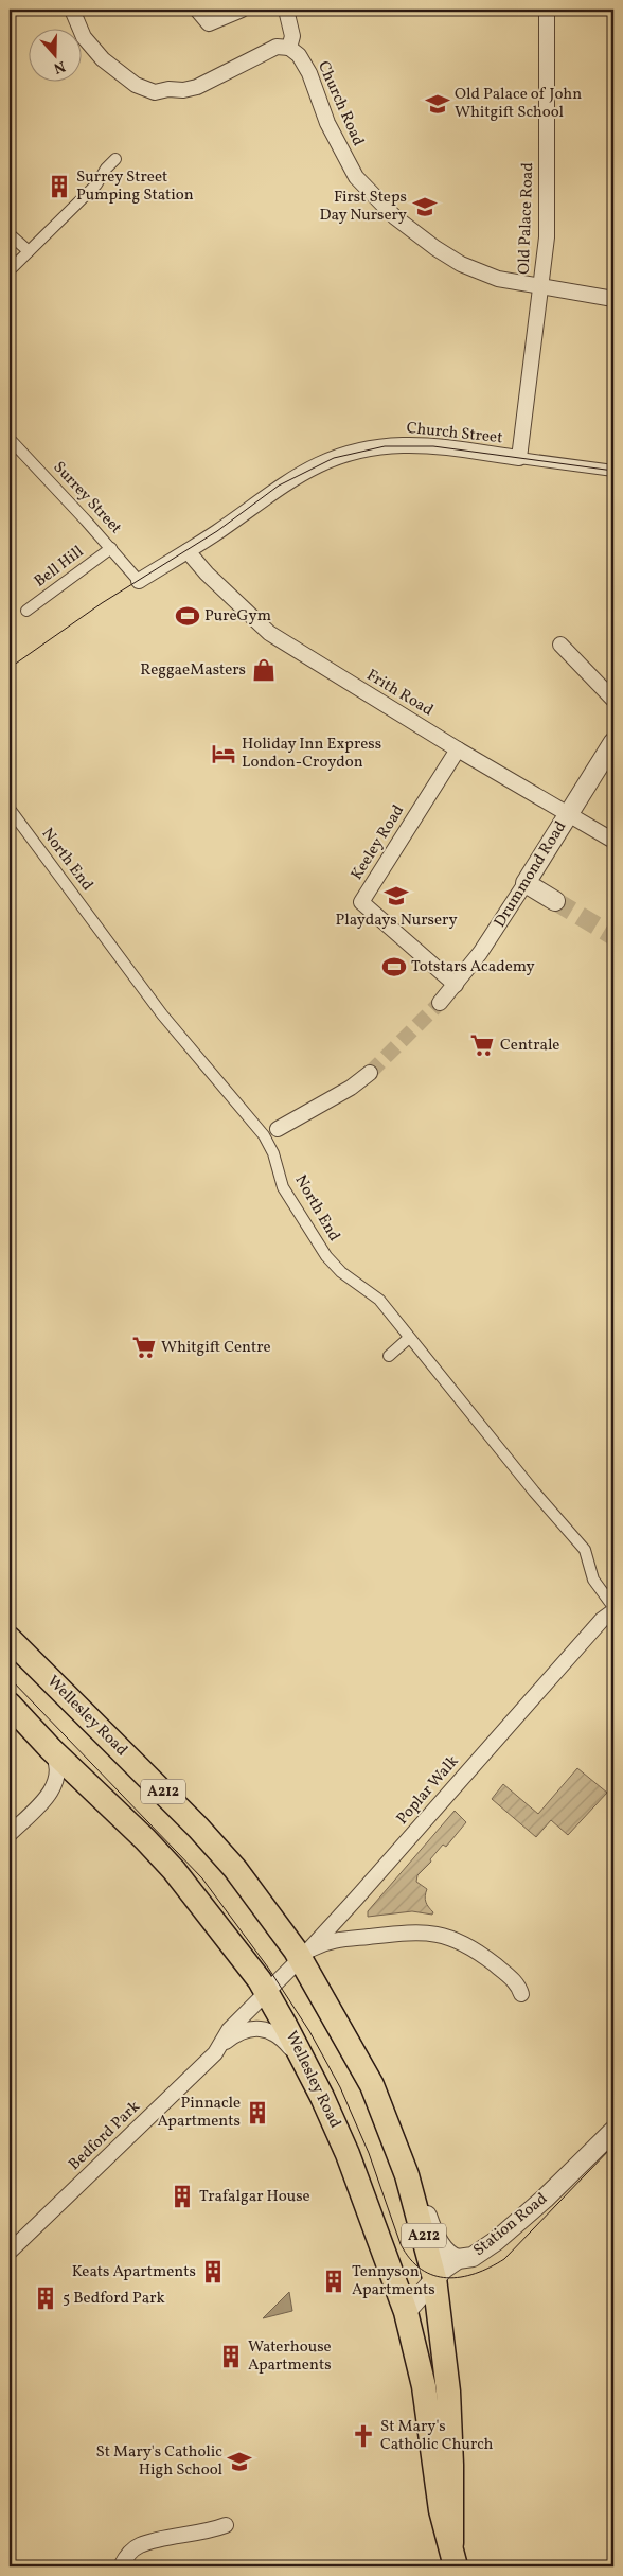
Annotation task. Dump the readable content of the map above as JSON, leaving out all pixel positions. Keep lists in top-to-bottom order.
{
  "streets": {
    "main road": ["Wellesley Road", "A212"],
    "street": [
      "Church Road",
      "Old Palace Road",
      "Church Street",
      "Surrey Street",
      "Bell Hill",
      "Frith Road",
      "Keeley Road",
      "North End",
      "Drummond Road",
      "Poplar Walk",
      "Bedford Park",
      "Station Road"
    ]
  },
  "crossings": [
    ["Church Road", "Old Palace Road"],
    ["Old Palace Road", "Church Street"],
    ["Church Street", "Surrey Street"],
    ["Church Street", "Frith Road"],
    ["Surrey Street", "Bell Hill"],
    ["Frith Road", "Keeley Road"],
    ["Frith Road", "Drummond Road"],
    ["Keeley Road", "Drummond Road"],
    ["North End", "Poplar Walk"],
    ["Wellesley Road", "Poplar Walk"],
    ["Wellesley Road", "Bedford Park"],
    ["Wellesley Road", "Station Road"],
    ["Poplar Walk", "Bedford Park"]
  ],
  "places": {
    "school or university": [
      "Old Palace of John Whitgift School",
      "First Steps Day Nursery",
      "Playdays Nursery",
      "St Mary's Catholic High School"
    ],
    "building": [
      "Surrey Street Pumping Station",
      "Pinnacle Apartments",
      "Trafalgar House",
      "Keats Apartments",
      "Tennyson Apartments",
      "5 Bedford Park",
      "Waterhouse Apartments"
    ],
    "sports": ["PureGym", "Totstars Academy"],
    "shop": ["ReggaeMasters"],
    "hotel": ["Holiday Inn Express London-Croydon"],
    "supermarket": ["Centrale", "Whitgift Centre"],
    "church": ["St Mary's Catholic Church"]
  },
  "north": "bottom"
}
